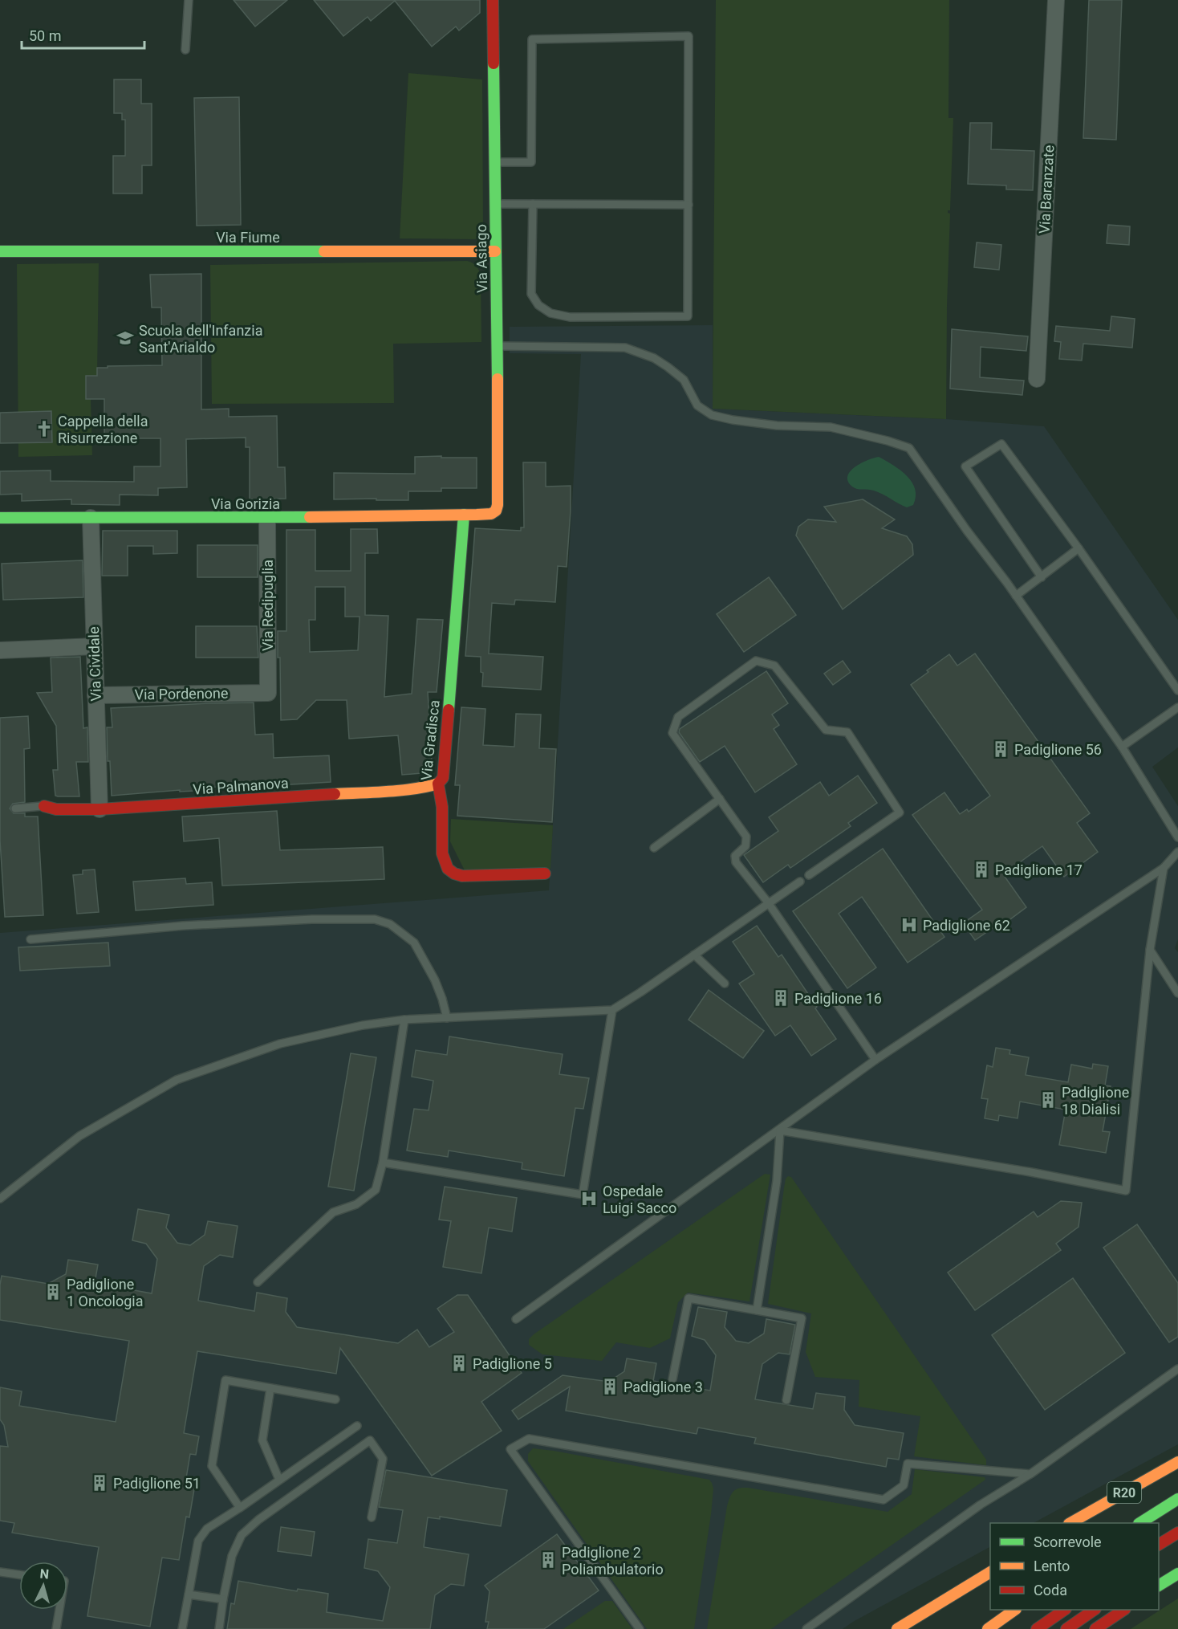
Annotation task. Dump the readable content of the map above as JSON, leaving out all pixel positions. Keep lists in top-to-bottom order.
{
  "streets": {
    "main road": [
      "Via Fiume",
      "Via Asiago",
      "Via Gorizia",
      "Via Gradisca",
      "Via Palmanova",
      "R20"
    ],
    "street": [
      "Via Baranzate",
      "Via Redipuglia",
      "Via Cividale",
      "Via Pordenone"
    ]
  },
  "crossings": [
    ["Via Fiume", "Via Asiago"],
    ["Via Asiago", "Via Gorizia"],
    ["Via Gorizia", "Via Redipuglia"],
    ["Via Gorizia", "Via Cividale"],
    ["Via Gorizia", "Via Gradisca"],
    ["Via Redipuglia", "Via Pordenone"],
    ["Via Cividale", "Via Pordenone"],
    ["Via Cividale", "Via Palmanova"],
    ["Via Gradisca", "Via Palmanova"]
  ],
  "places": {
    "school or university": ["Scuola dell'Infanzia Sant'Arialdo"],
    "church": ["Cappella della Risurrezione"],
    "building": [
      "Padiglione 56",
      "Padiglione 17",
      "Padiglione 16",
      "Padiglione 18 Dialisi",
      "Padiglione 1 Oncologia",
      "Padiglione 5",
      "Padiglione 3",
      "Padiglione 51",
      "Padiglione 2 Poliambulatorio"
    ],
    "hospital": ["Padiglione 62", "Ospedale Luigi Sacco"]
  },
  "legend": ["Scorrevole", "Lento", "Coda"],
  "scale_bar": "50 m",
  "north": "top"
}
